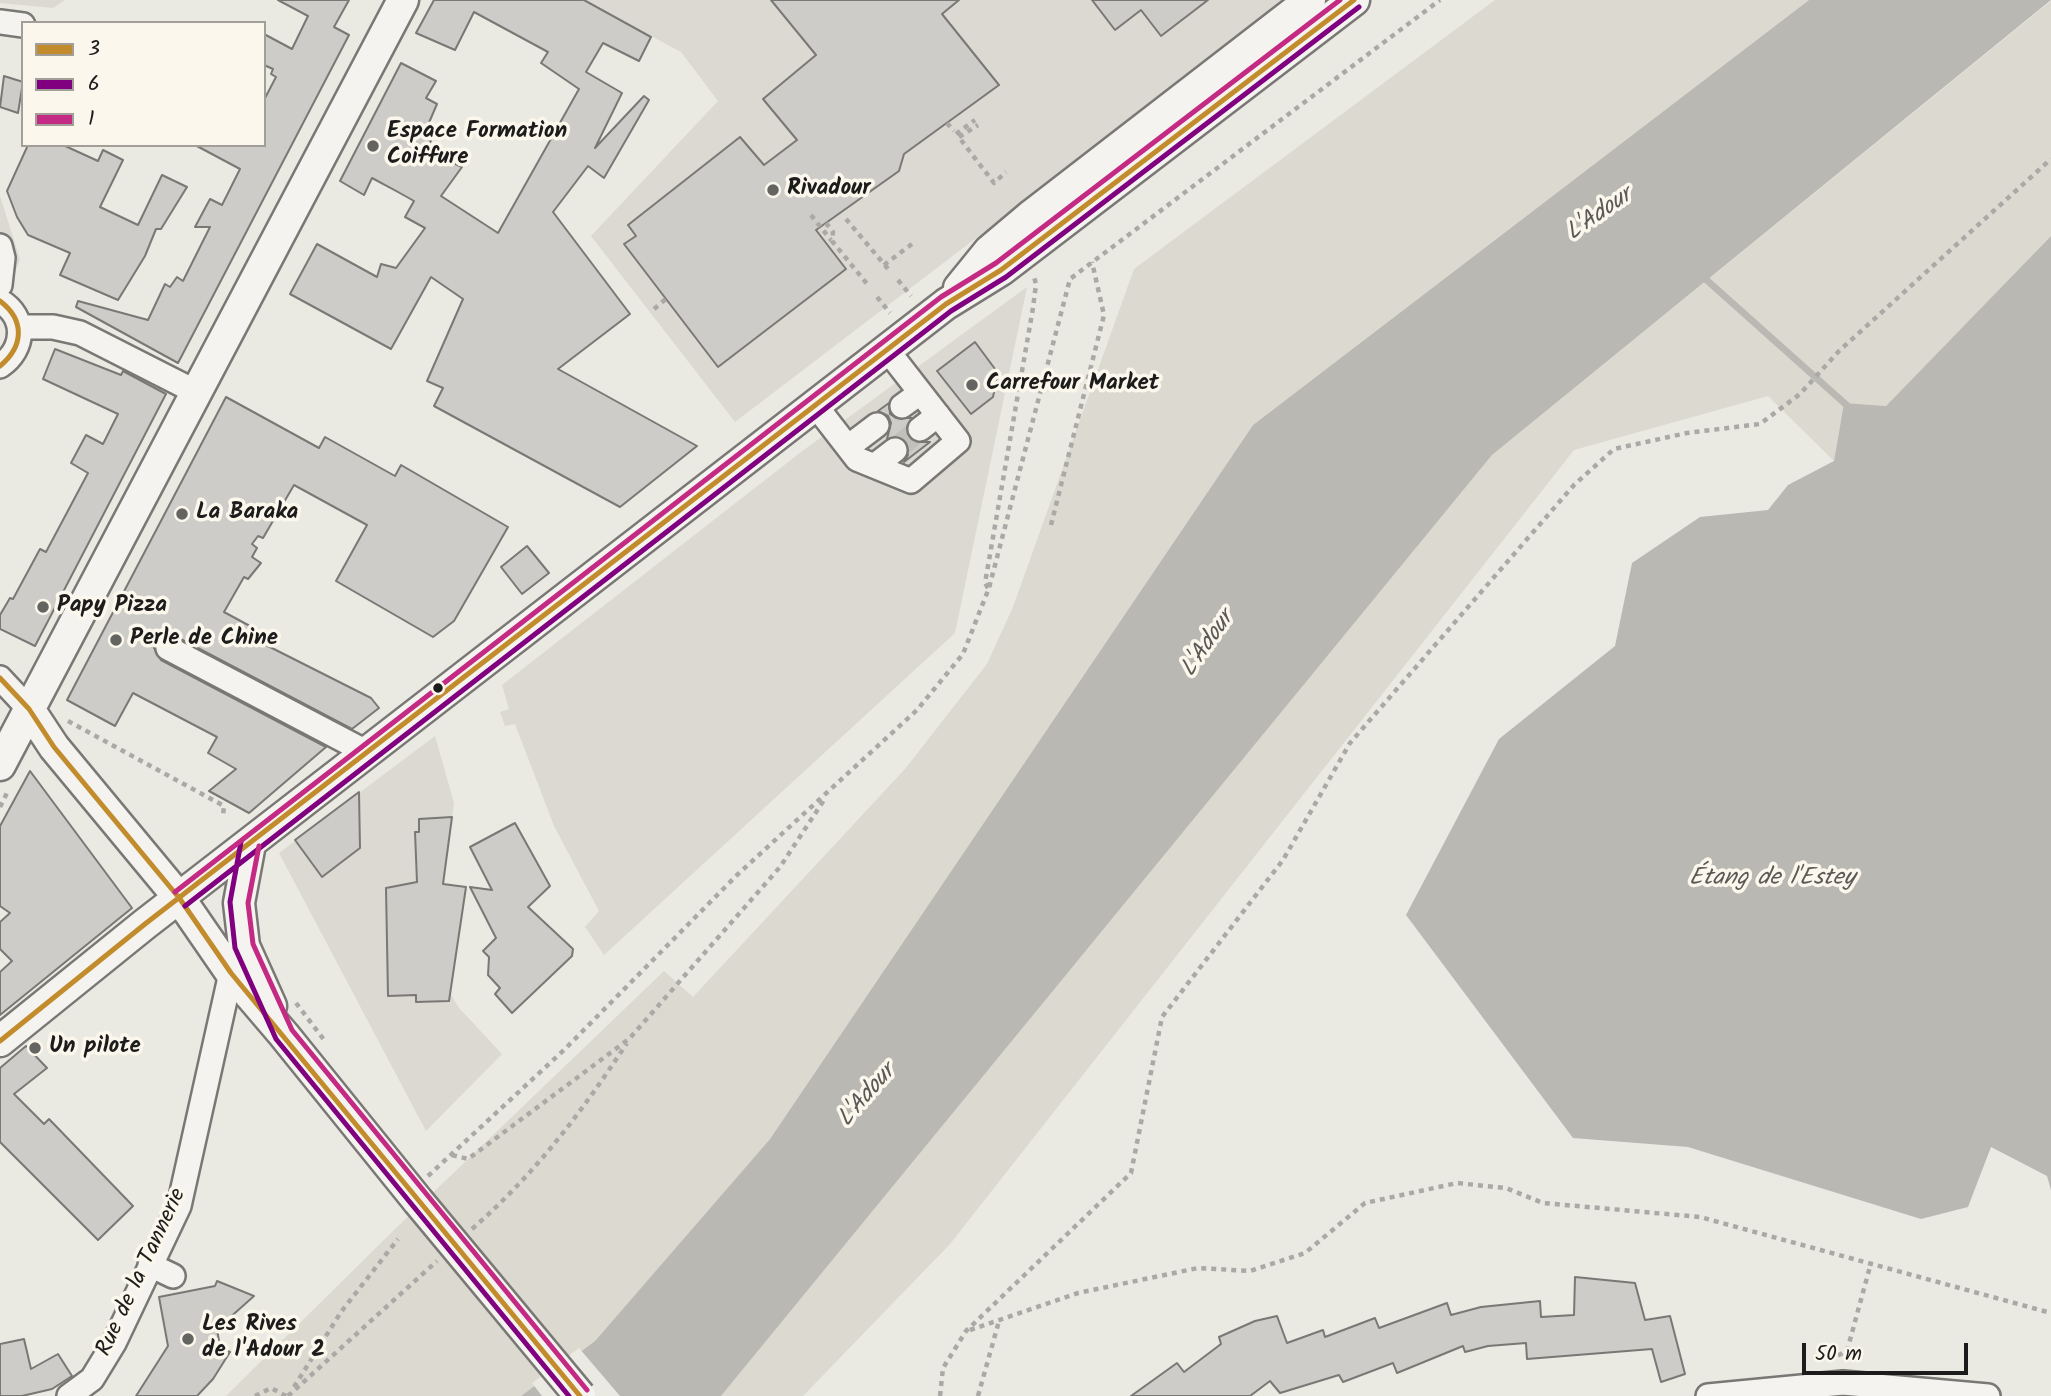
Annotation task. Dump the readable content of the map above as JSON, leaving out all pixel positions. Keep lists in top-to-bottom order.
{
  "streets": {
    "street": ["Rue de la Tannerie"]
  },
  "water": ["L'Adour", "Étang de l'Estey"],
  "places": [
    "Espace Formation Coiffure",
    "Rivadour",
    "Carrefour Market",
    "La Baraka",
    "Papy Pizza",
    "Perle de Chine",
    "Un pilote",
    "Les Rives de l'Adour 2"
  ],
  "lines": ["transit line 3", "transit line 1", "transit line 6"],
  "legend": ["3", "6", "1"],
  "scale_bar": "50 m"
}
